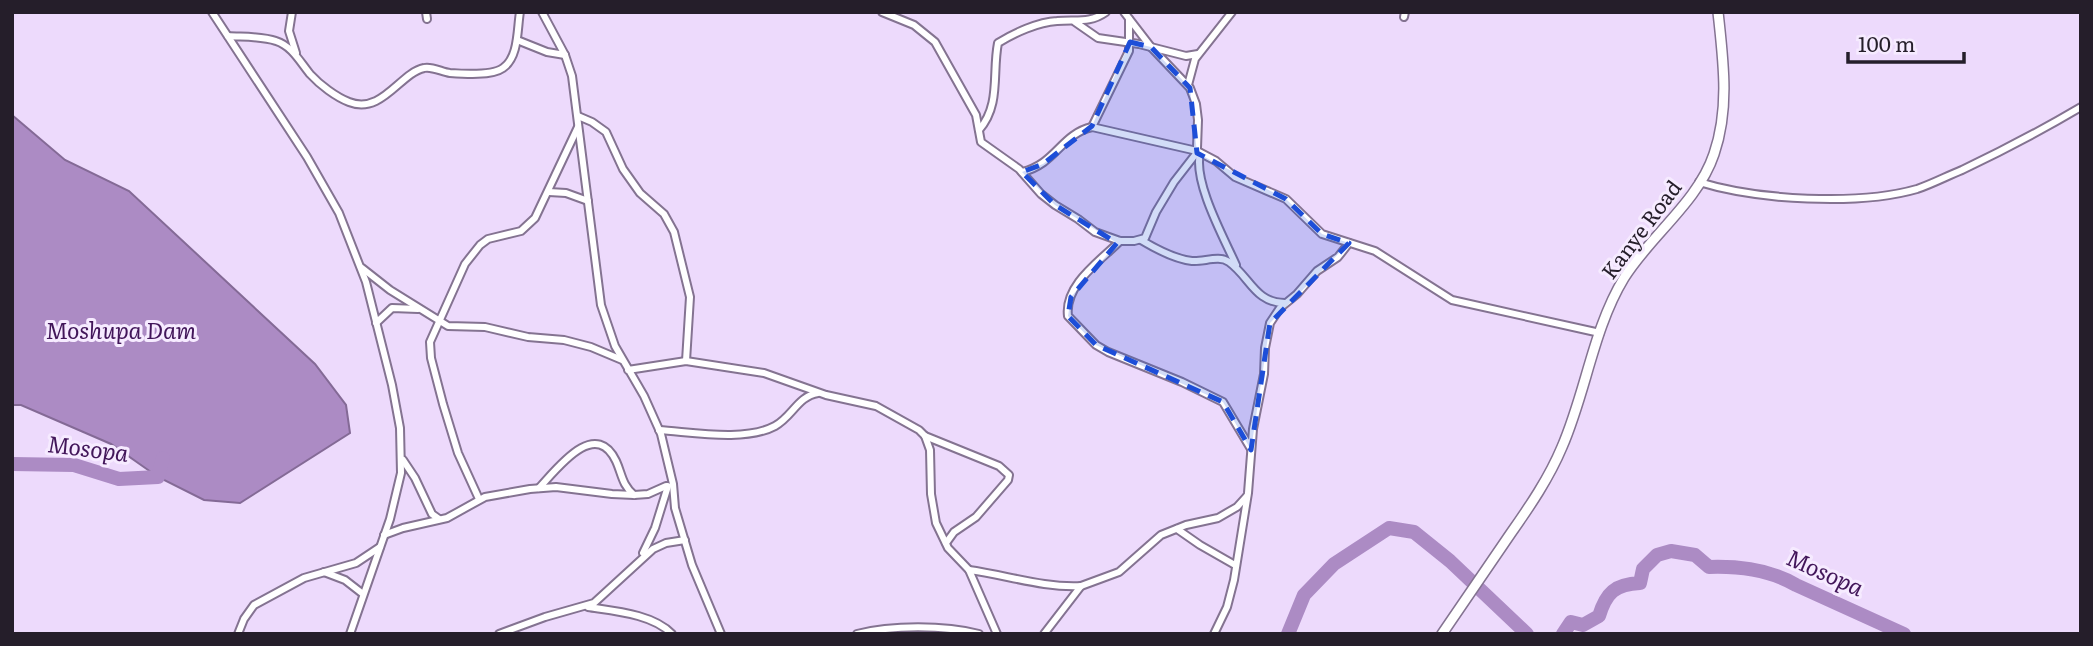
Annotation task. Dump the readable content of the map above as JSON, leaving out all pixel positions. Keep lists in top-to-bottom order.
{
  "streets": {
    "main road": ["Kanye Road"]
  },
  "water": ["Moshupa Dam", "Mosopa"],
  "scale_bar": "100 m"
}
